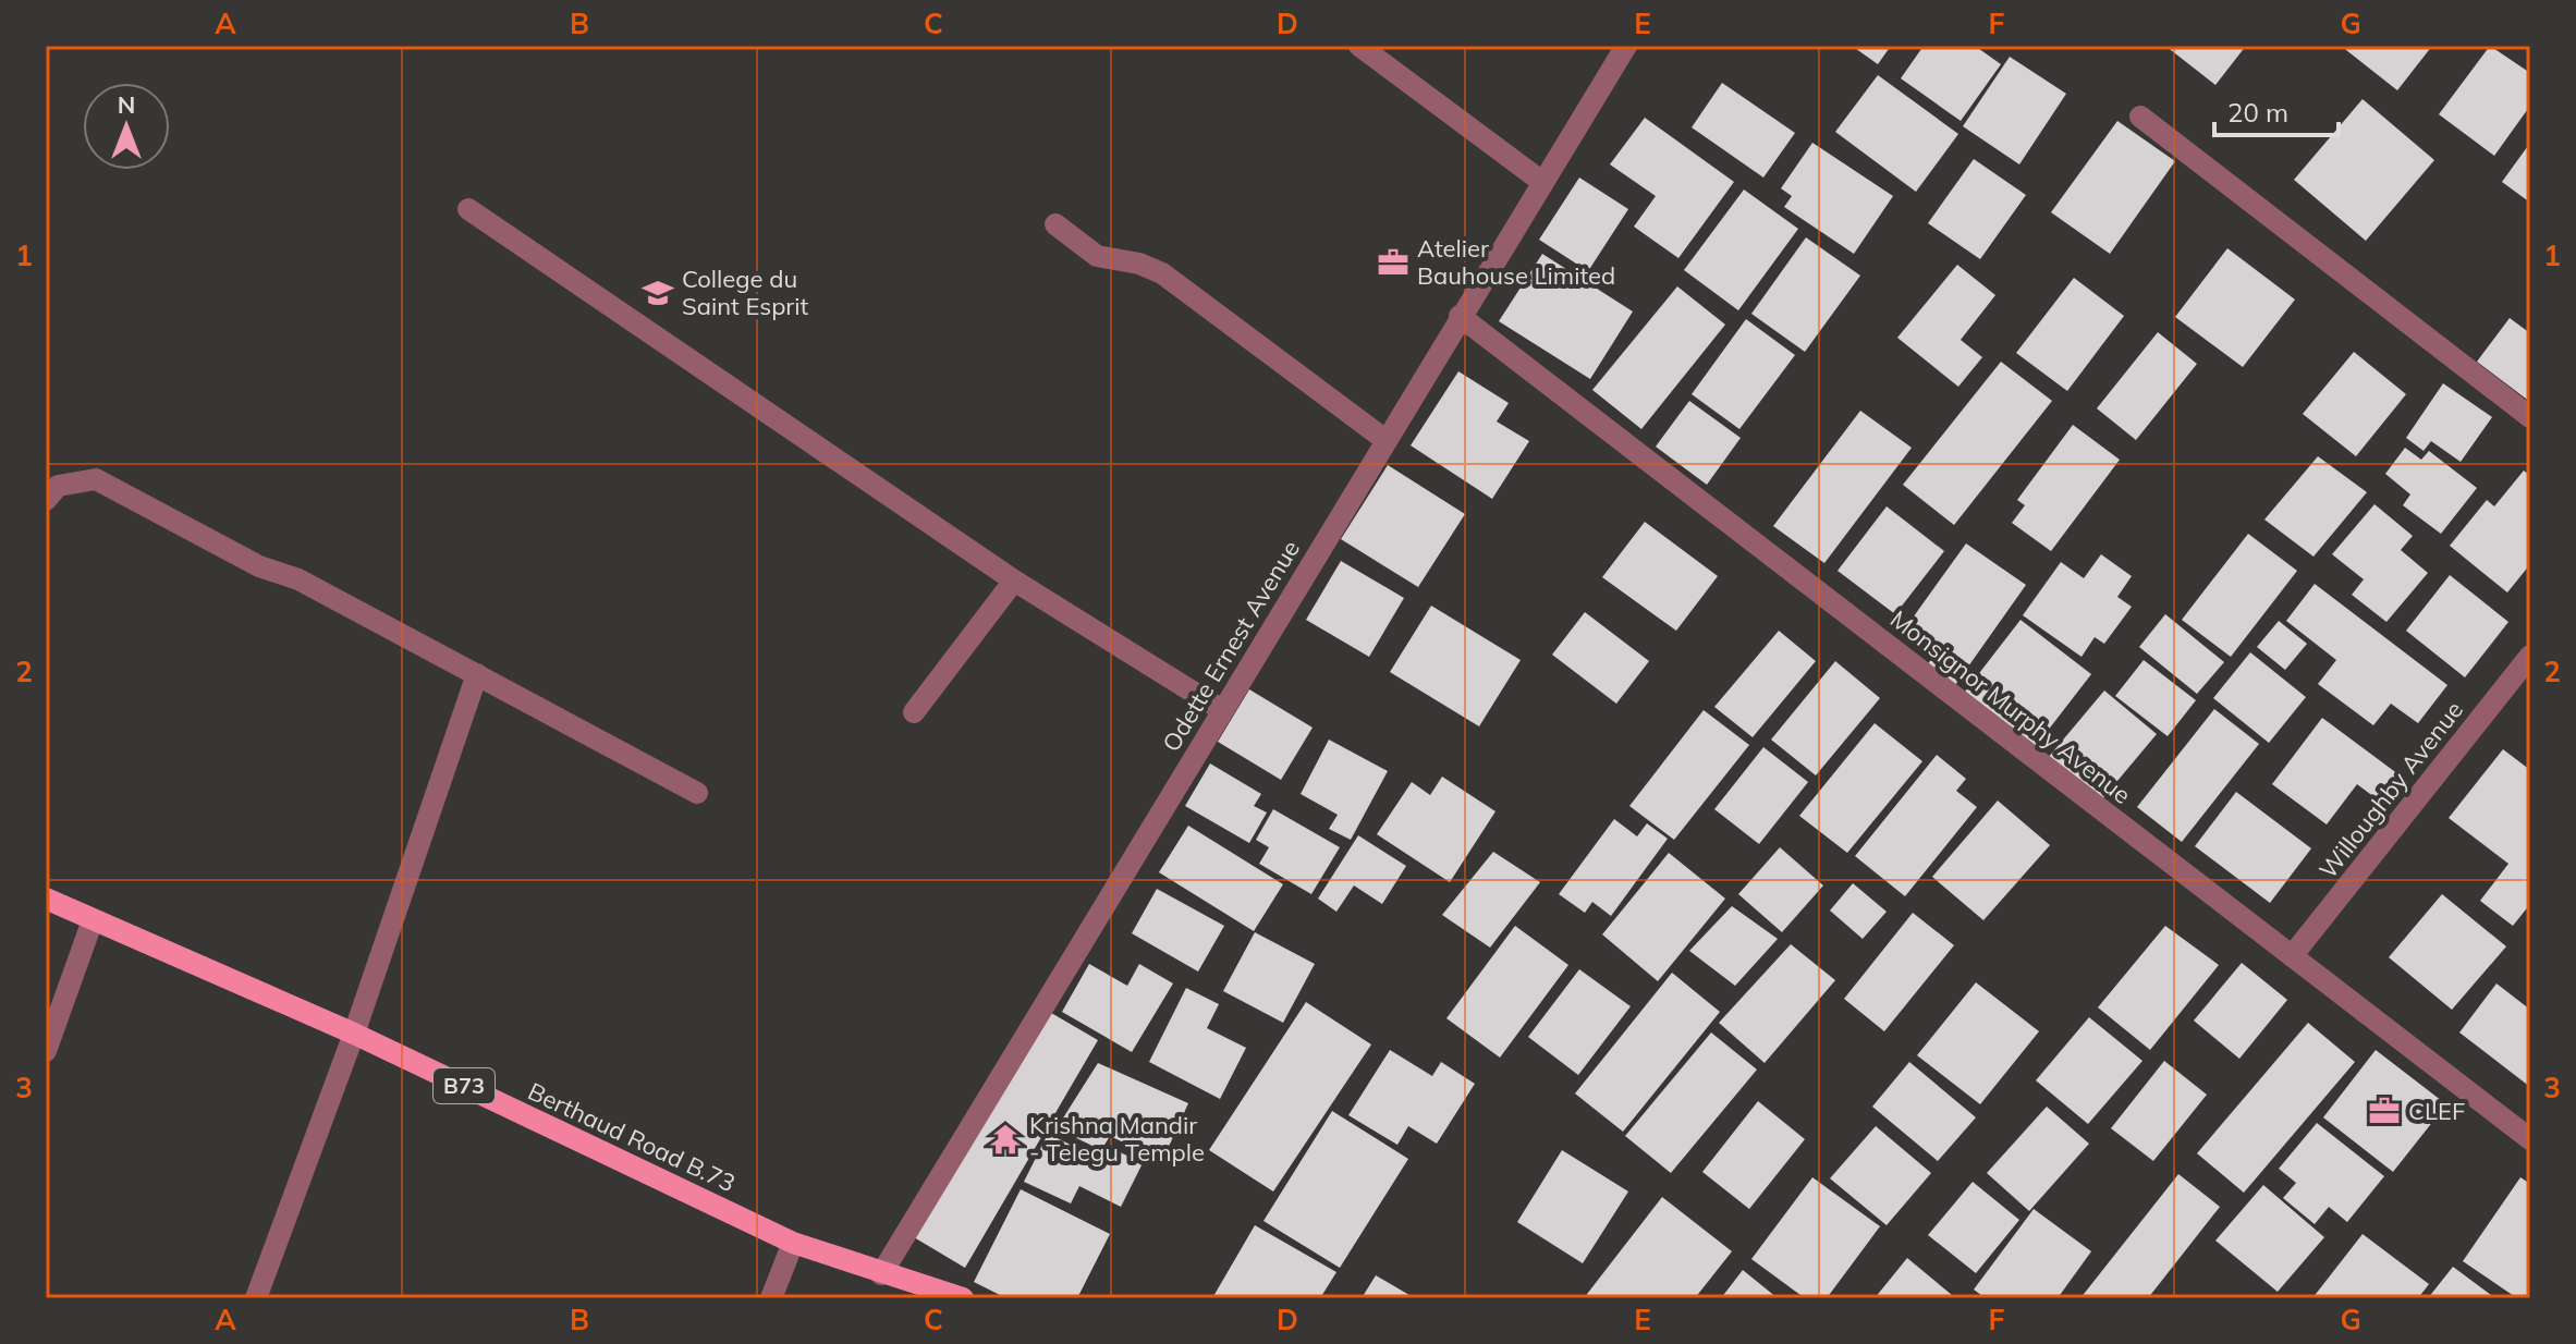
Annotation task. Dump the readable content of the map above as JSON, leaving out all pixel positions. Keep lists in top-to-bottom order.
{
  "streets": {
    "main road": ["B73", "Berthaud Road B.73"],
    "street": ["Odette Ernest Avenue", "Monsignor Murphy Avenue", "Willoughby Avenue"]
  },
  "crossings": [
    ["Odette Ernest Avenue", "Monsignor Murphy Avenue"],
    ["Odette Ernest Avenue", "Berthaud Road B.73"],
    ["Monsignor Murphy Avenue", "Willoughby Avenue"]
  ],
  "places": {
    "office": ["Atelier Bauhouse Limited", "CLEF"],
    "school or university": ["College du Saint Esprit"],
    "temple": ["Krishna Mandir - Telegu Temple"]
  },
  "scale_bar": "20 m",
  "north": "top",
  "grid": {
    "columns": [
      "A",
      "B",
      "C",
      "D",
      "E",
      "F",
      "G"
    ],
    "rows": ["1", "2", "3"]
  }
}
